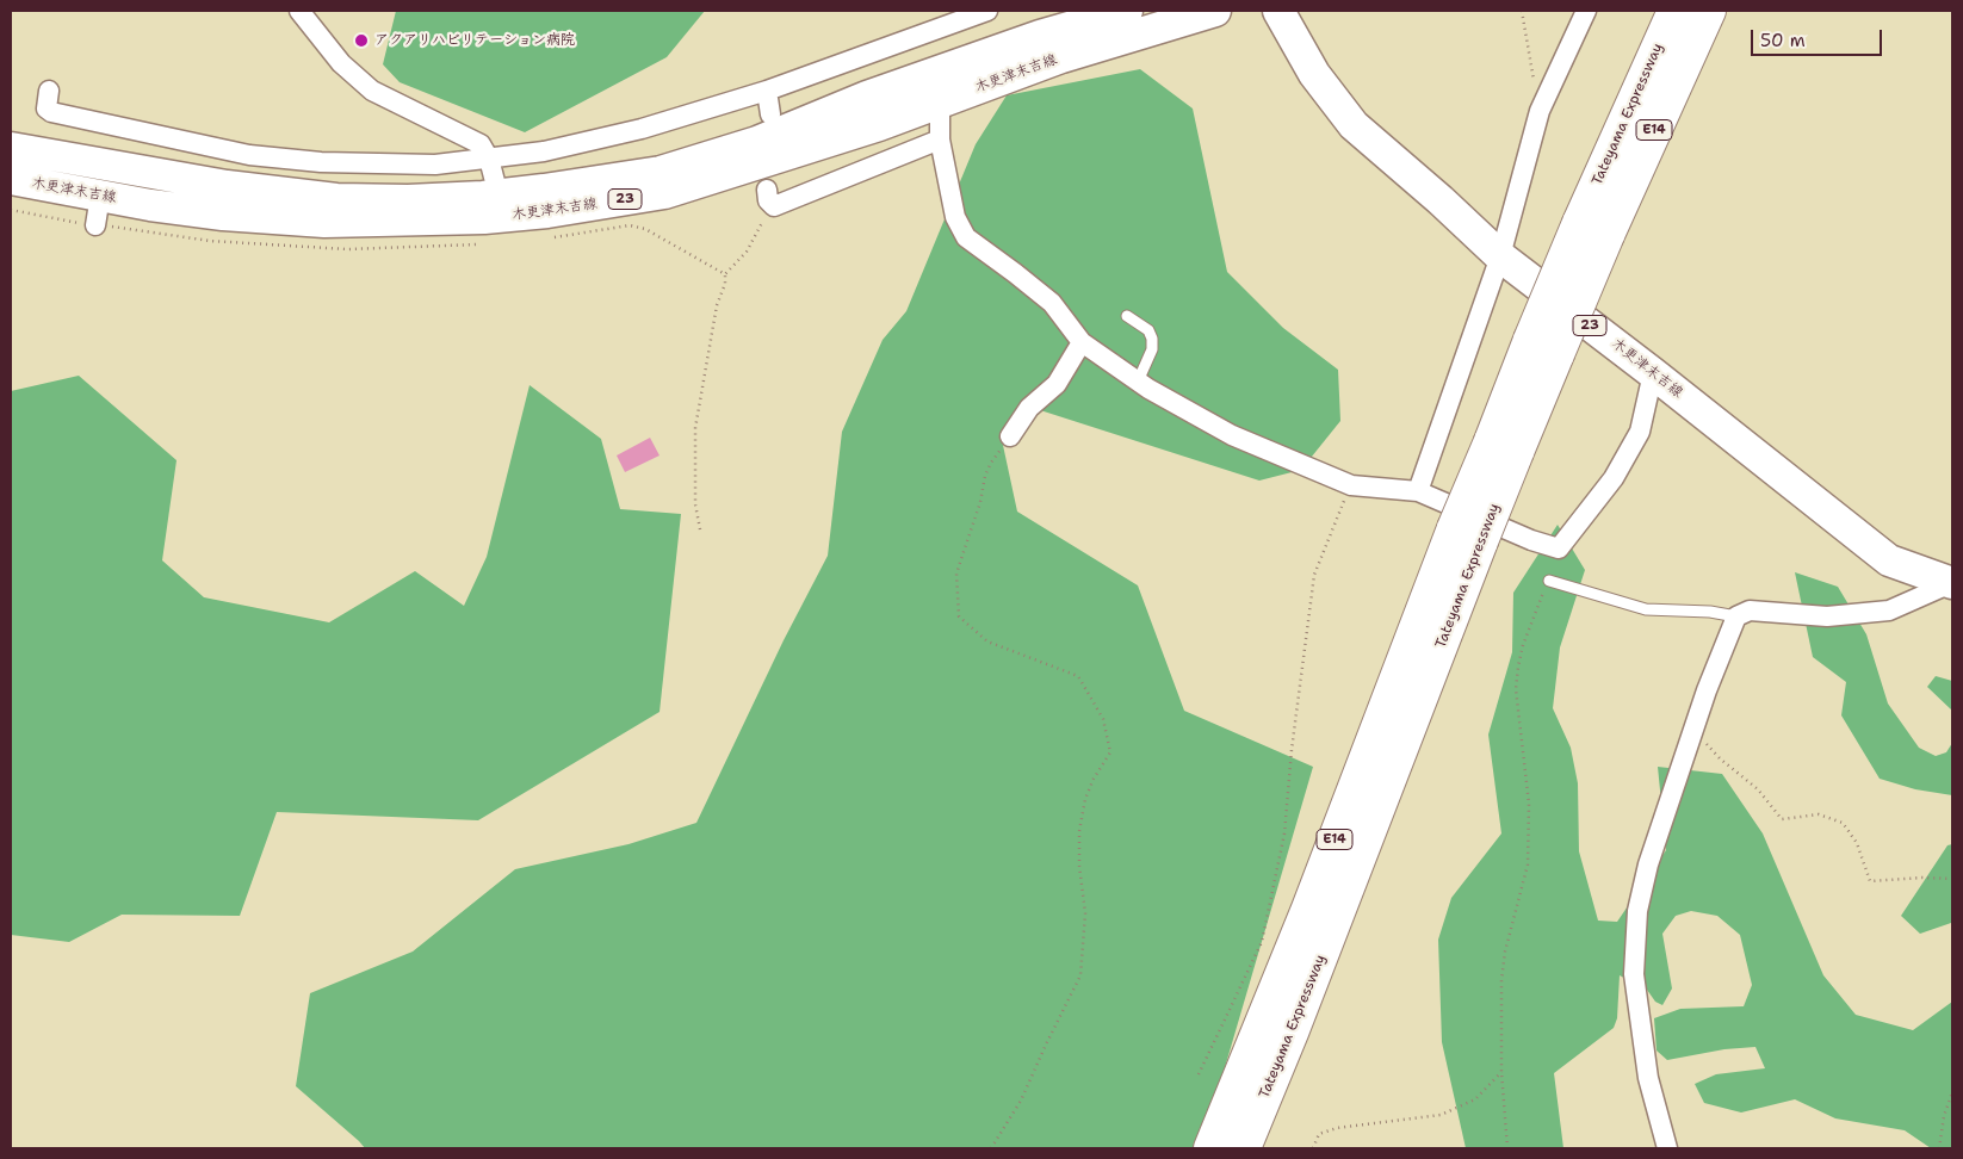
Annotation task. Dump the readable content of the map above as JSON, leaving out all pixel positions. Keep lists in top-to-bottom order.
{
  "streets": {
    "highway": ["Tateyama Expressway", "E14"],
    "main road": ["木更津末吉線", "23"]
  },
  "places": ["アクアリハビリテーション病院"],
  "scale_bar": "50 m"
}
